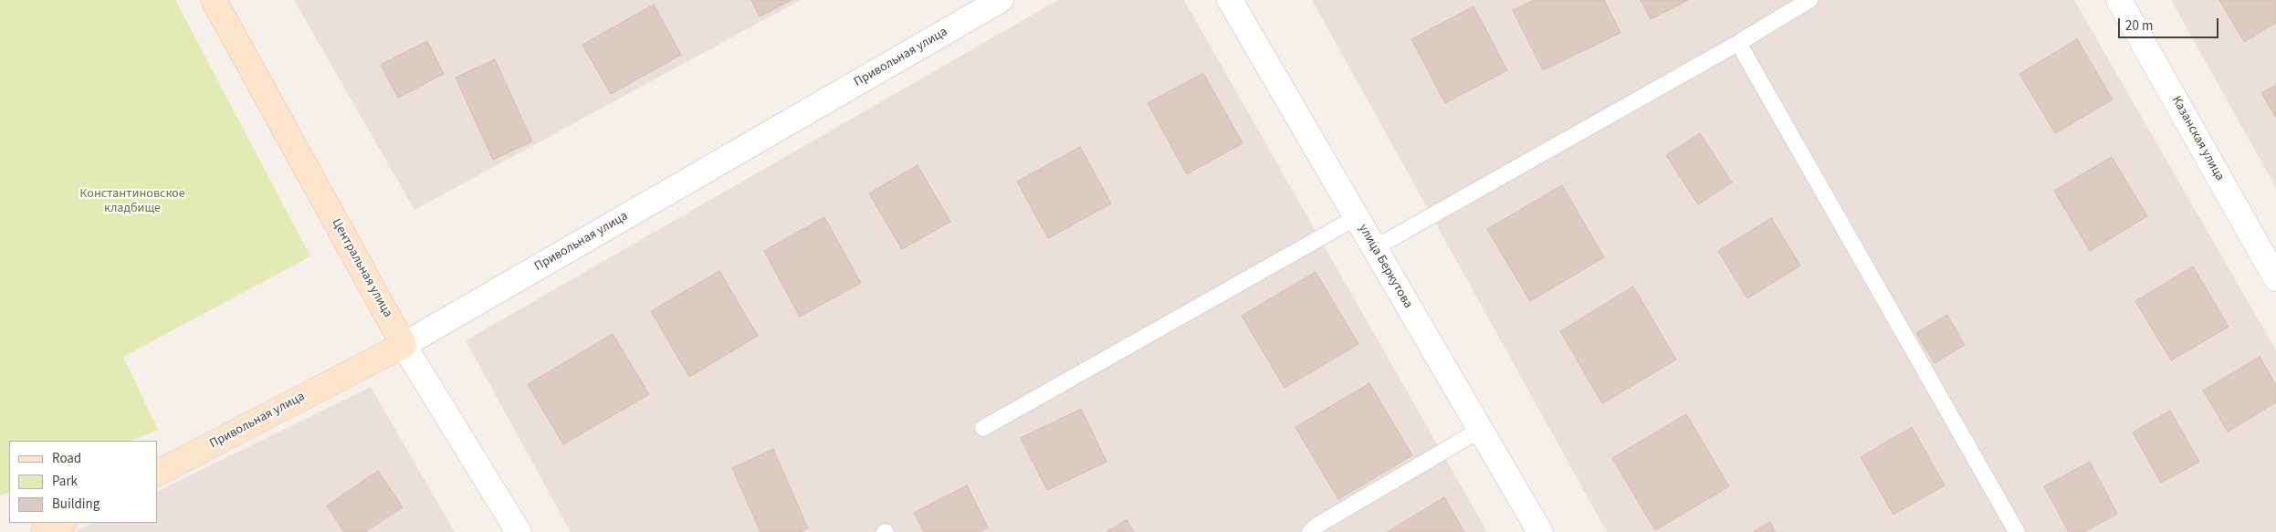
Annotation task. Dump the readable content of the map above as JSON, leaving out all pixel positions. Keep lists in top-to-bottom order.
{
  "streets": {
    "street": [
      "Привольная улица",
      "Казанская улица",
      "улица Беркутова",
      "Центральная улица"
    ]
  },
  "crossings": [
    ["Привольная улица", "Центральная улица"]
  ],
  "parks": ["Константиновское кладбище"],
  "legend": ["Road", "Park", "Building"],
  "scale_bar": "20 m"
}
